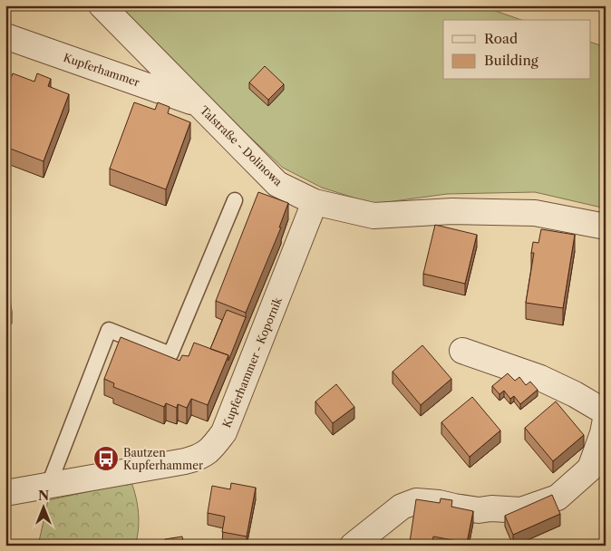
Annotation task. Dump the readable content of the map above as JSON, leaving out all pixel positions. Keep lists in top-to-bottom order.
{
  "streets": {
    "street": ["Kupferhammer", "Talstraße - Dolinowa", "Kupferhammer - Kopornik"]
  },
  "crossings": [
    ["Kupferhammer", "Talstraße - Dolinowa"],
    ["Talstraße - Dolinowa", "Kupferhammer - Kopornik"]
  ],
  "places": {
    "bus stop": ["Bautzen Kupferhammer"]
  },
  "legend": ["Road", "Building"],
  "north": "top"
}
